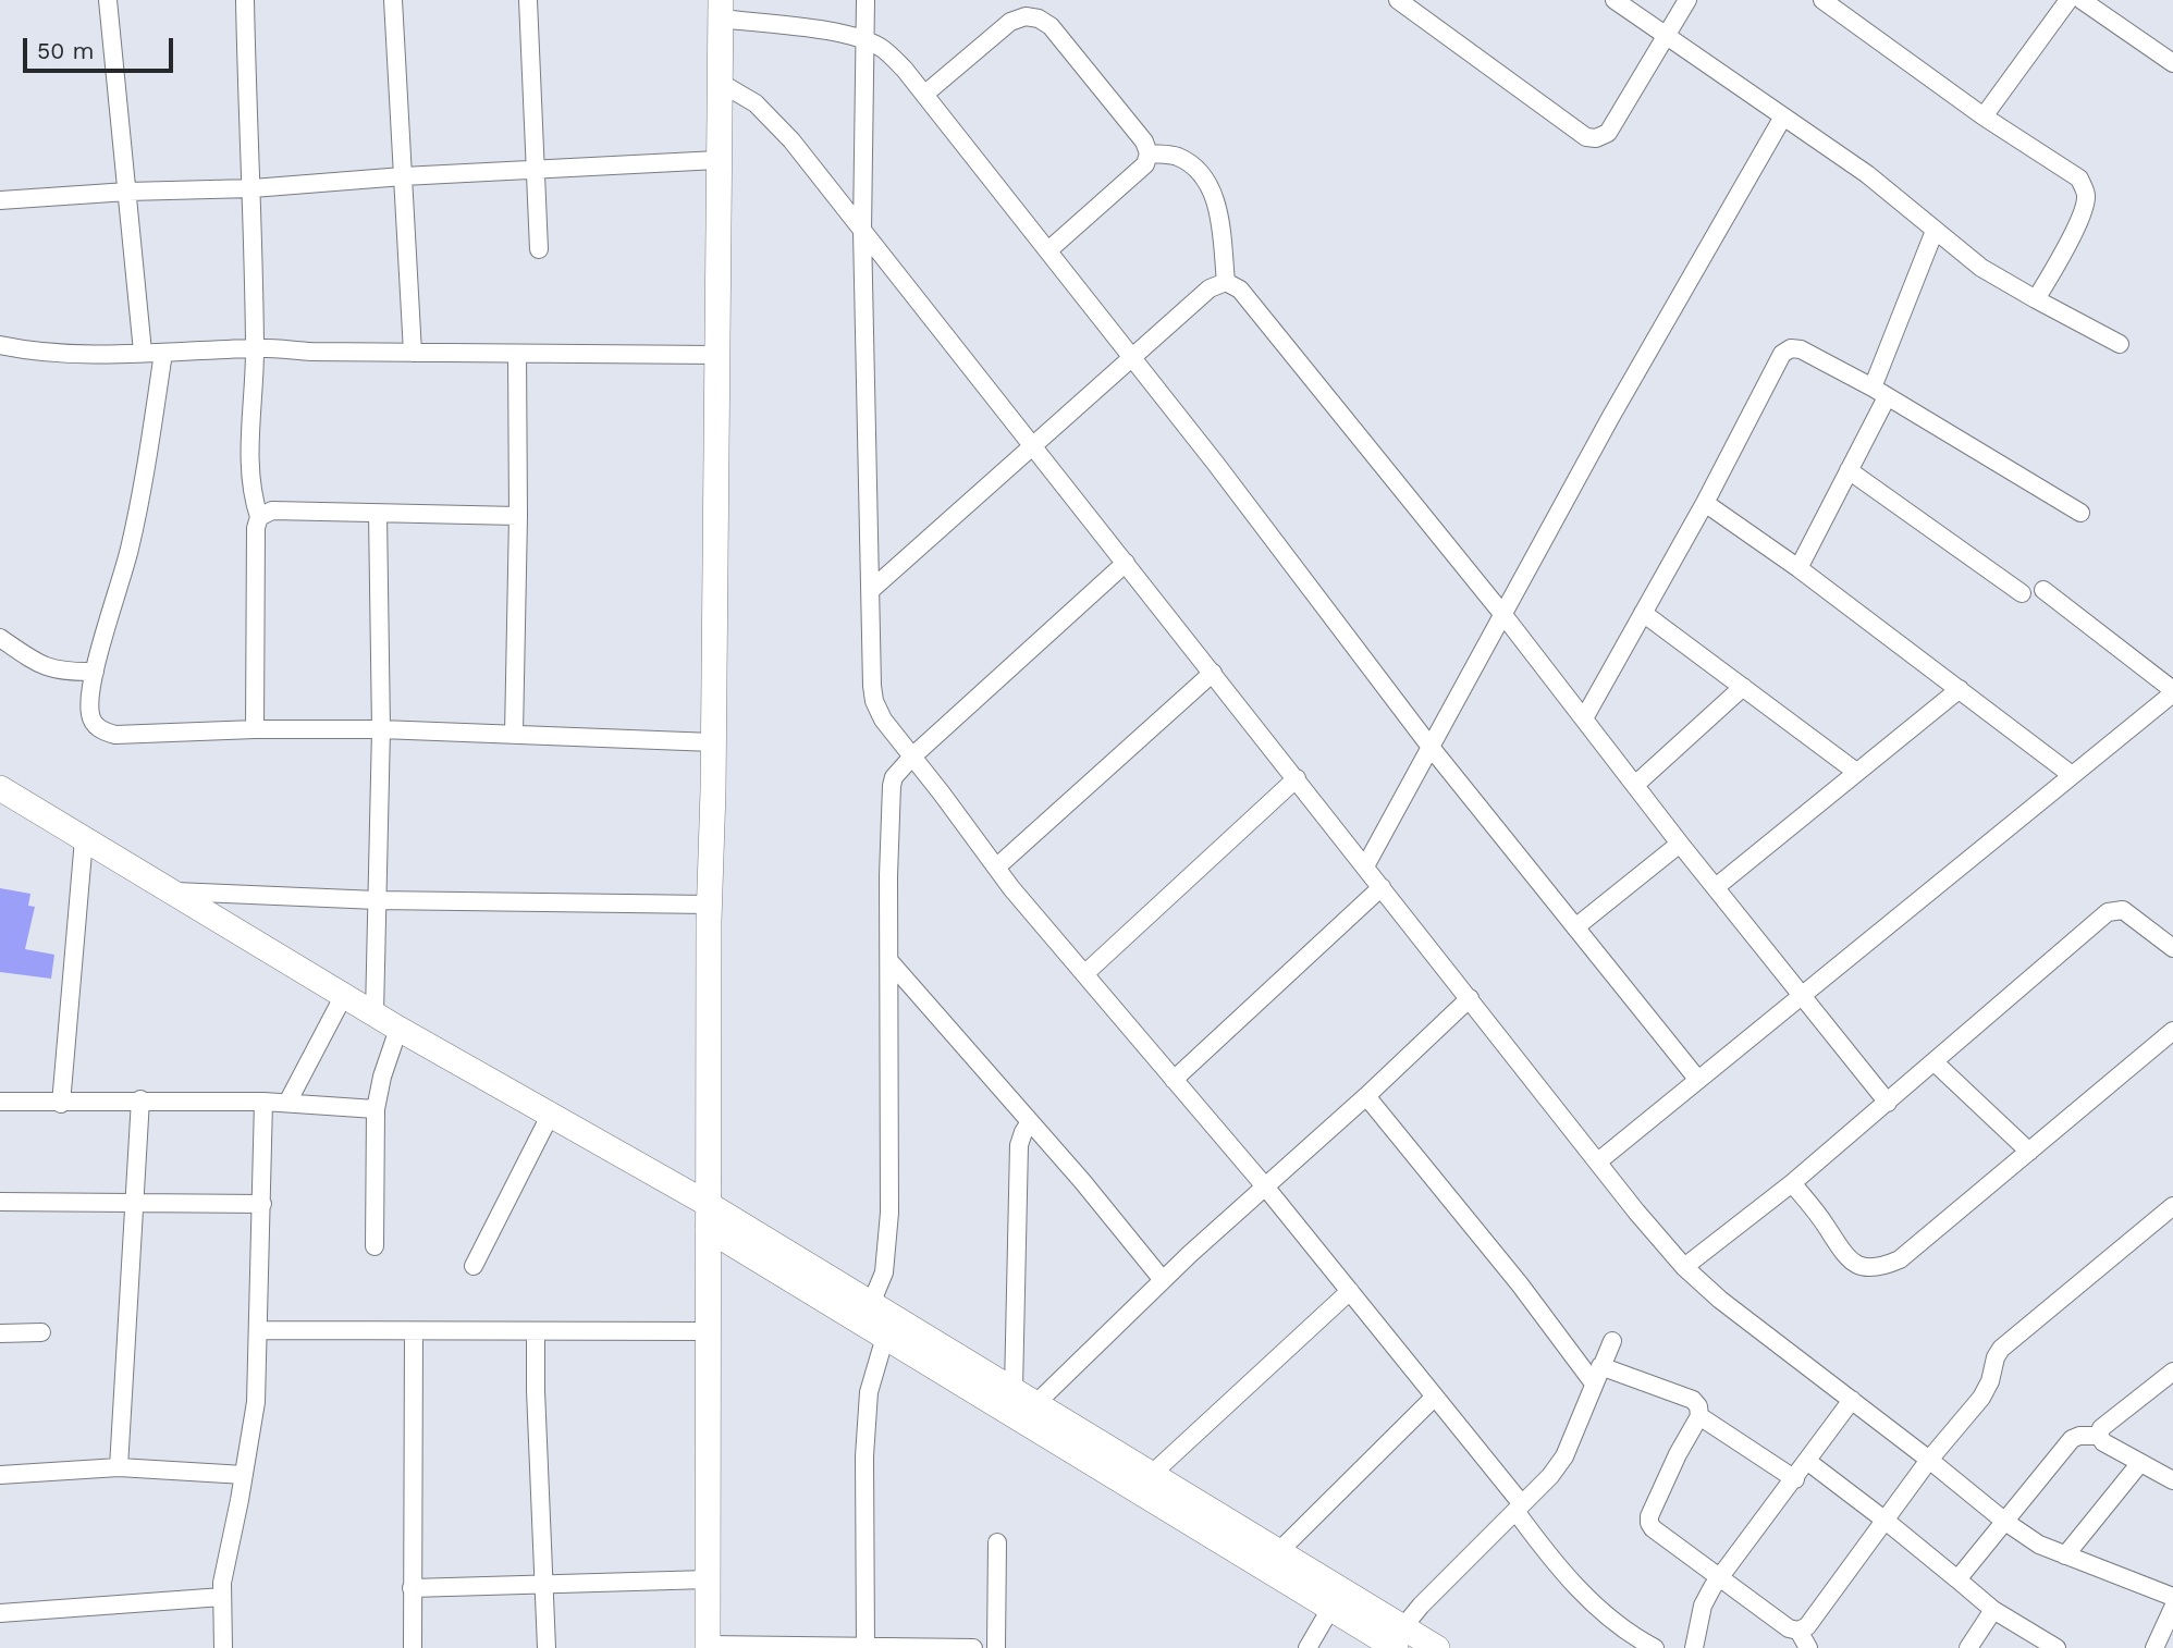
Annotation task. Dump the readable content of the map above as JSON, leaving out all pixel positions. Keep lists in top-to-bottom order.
{
  "scale_bar": "50 m"
}
